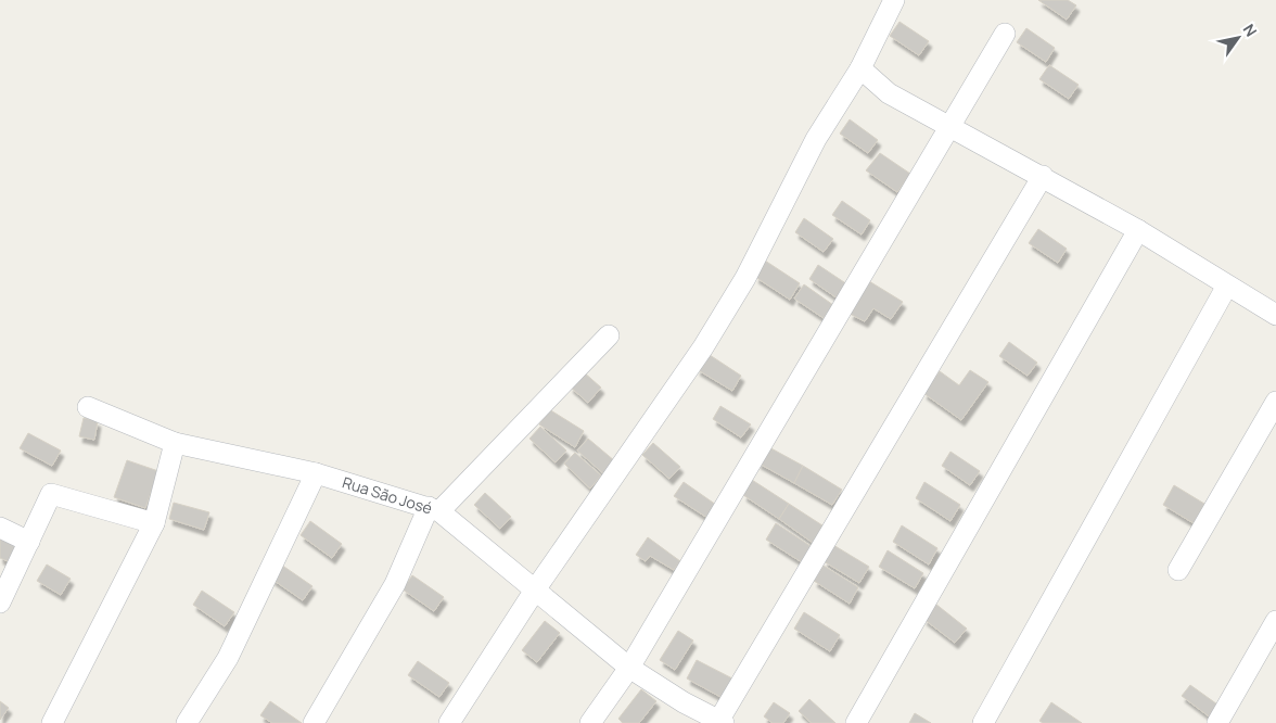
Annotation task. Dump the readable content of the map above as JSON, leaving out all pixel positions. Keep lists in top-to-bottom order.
{
  "streets": {
    "street": ["Rua São José"]
  },
  "north": "top right"
}
